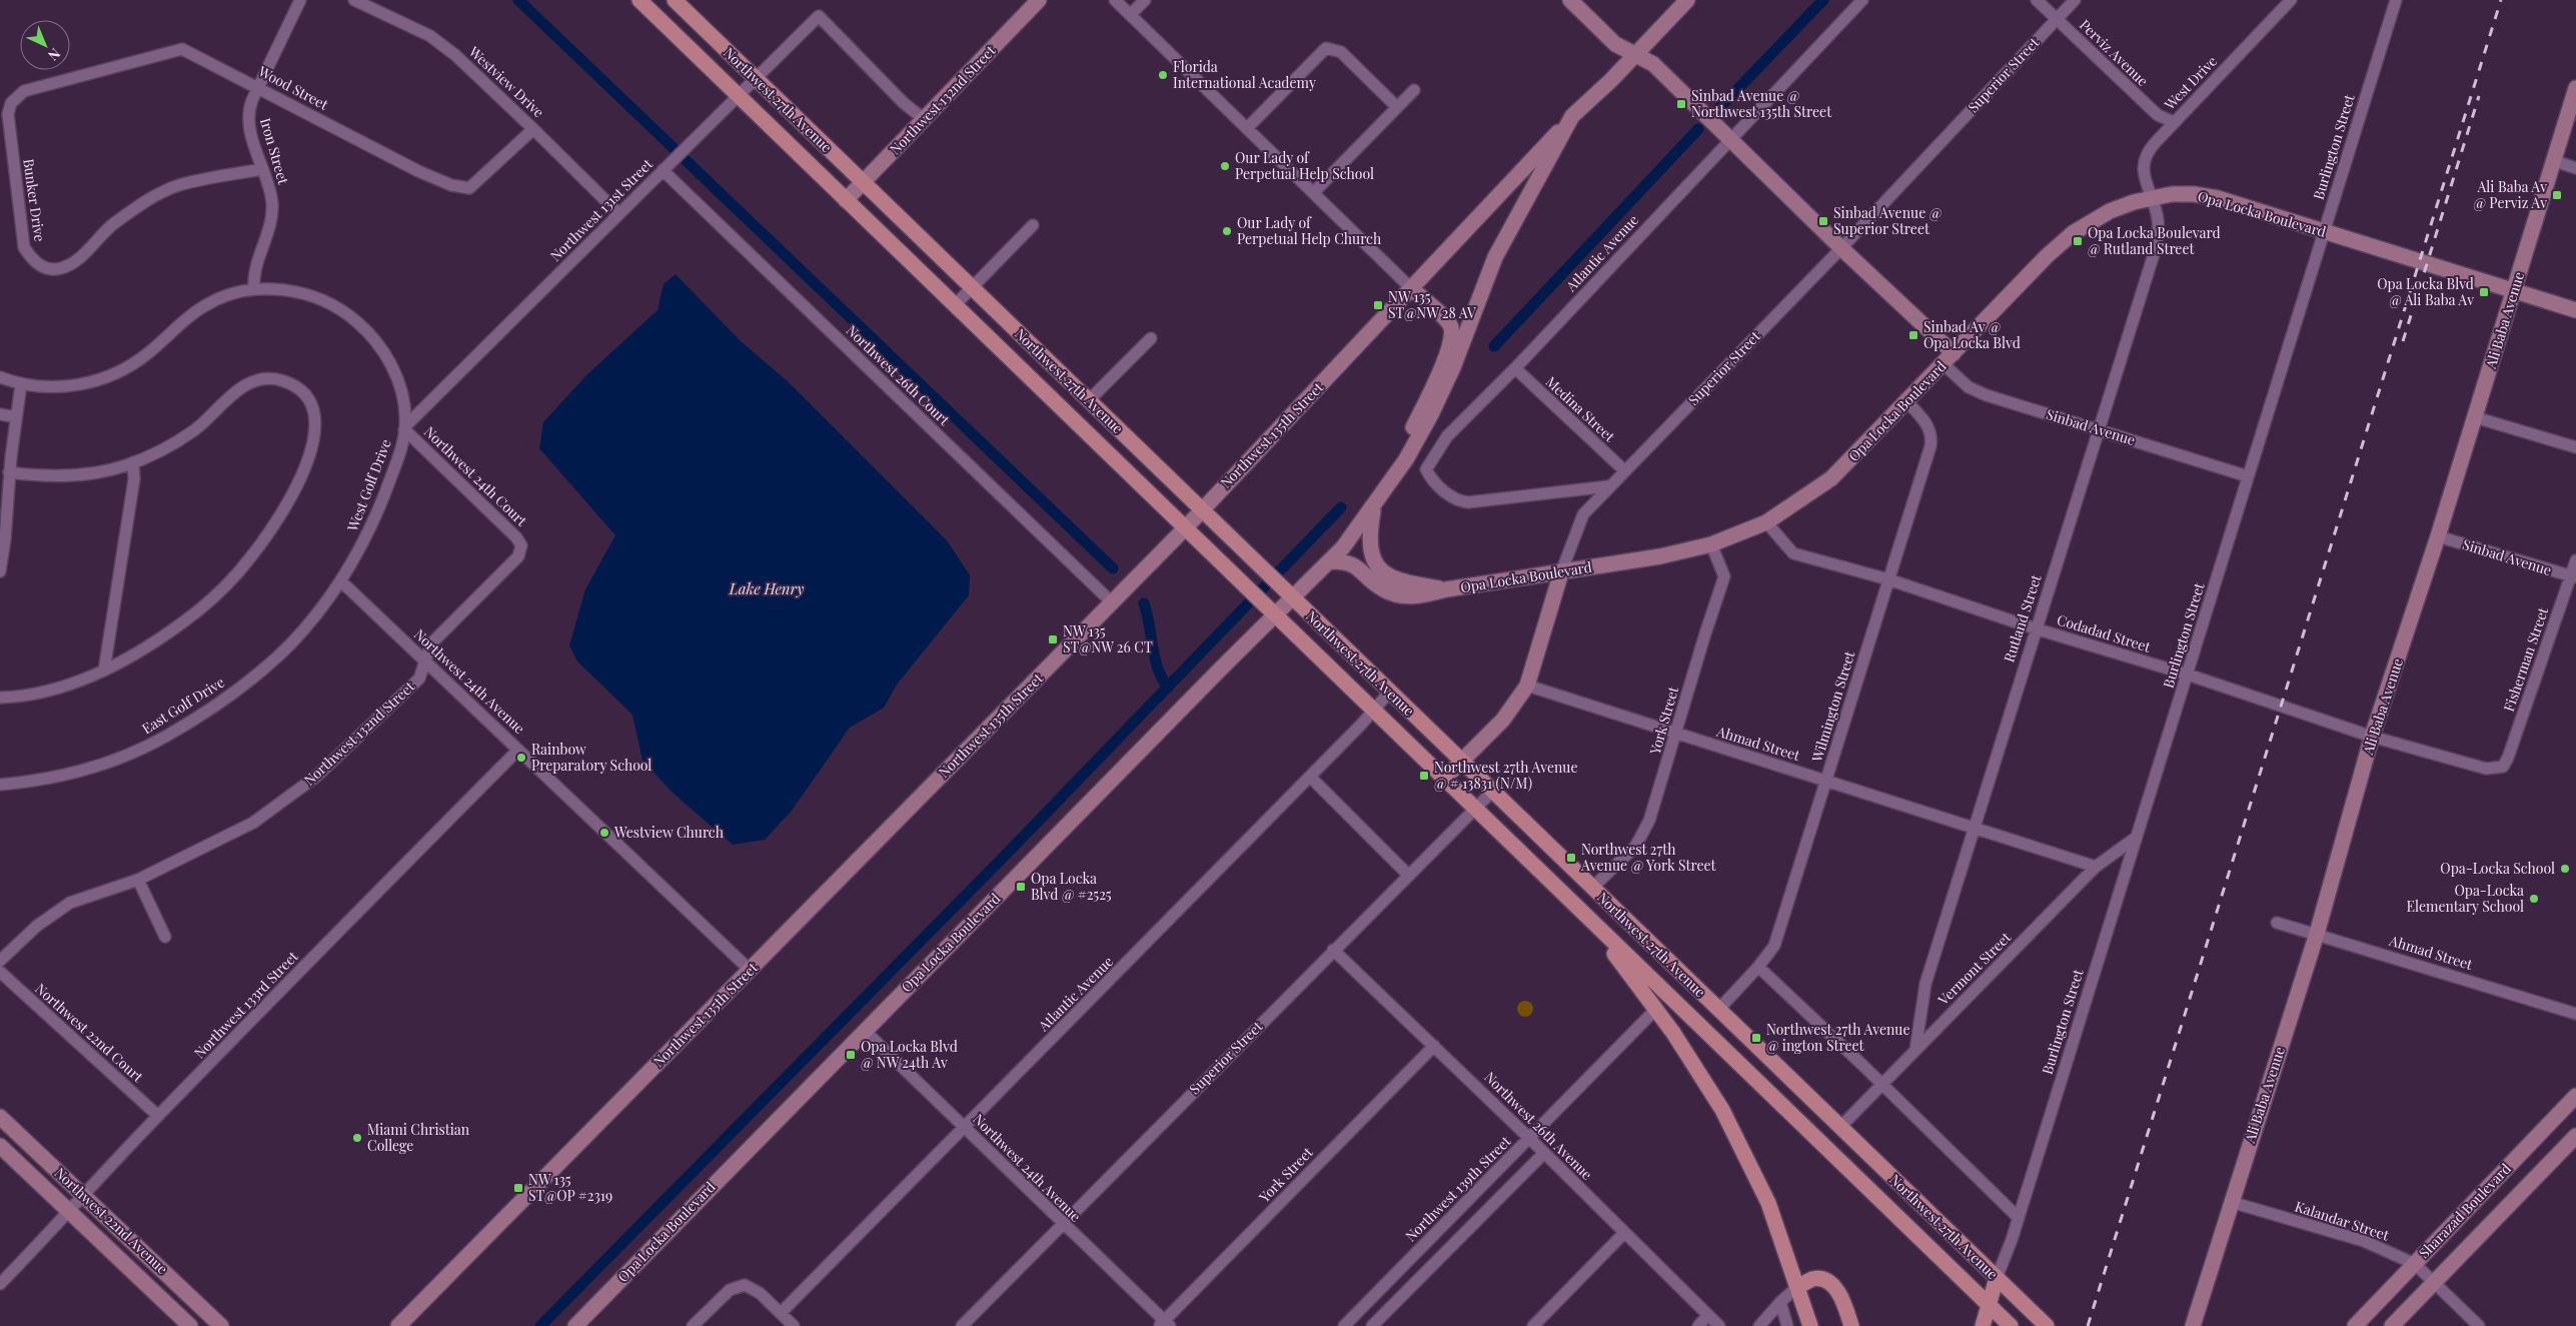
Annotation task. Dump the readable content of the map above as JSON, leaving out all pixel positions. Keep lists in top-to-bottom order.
{
  "streets": {
    "main road": ["Northwest 27th Avenue"],
    "street": [
      "Perviz Avenue",
      "Superior Street",
      "Westview Drive",
      "West Drive",
      "Wood Street",
      "Northwest 132nd Street",
      "Burlington Street",
      "Iron Street",
      "Bunker Drive",
      "Northwest 131st Street",
      "Opa Locka Boulevard",
      "Atlantic Avenue",
      "Ali Baba Avenue",
      "Northwest 26th Court",
      "Medina Street",
      "Sinbad Avenue",
      "Northwest 135th Street",
      "Northwest 24th Court",
      "West Golf Drive",
      "Rutland Street",
      "Codadad Street",
      "Fisherman Street",
      "Northwest 24th Avenue",
      "East Golf Drive",
      "Wilmington Street",
      "York Street",
      "Ahmad Street",
      "Vermont Street",
      "Northwest 133rd Street",
      "Northwest 22nd Court",
      "Northwest 26th Avenue",
      "Northwest 139th Street",
      "Sharazad Boulevard",
      "Northwest 22nd Avenue",
      "Kalandar Street"
    ]
  },
  "crossings": [
    ["Perviz Avenue", "Superior Street"],
    ["Perviz Avenue", "West Drive"],
    ["Superior Street", "Northwest 27th Avenue"],
    ["Superior Street", "Opa Locka Boulevard"],
    ["Superior Street", "Atlantic Avenue"],
    ["Superior Street", "Medina Street"],
    ["Superior Street", "Sinbad Avenue"],
    ["Superior Street", "Northwest 24th Avenue"],
    ["Superior Street", "Ahmad Street"],
    ["Superior Street", "Northwest 26th Avenue"],
    ["Westview Drive", "Wood Street"],
    ["Westview Drive", "Northwest 131st Street"],
    ["West Drive", "Opa Locka Boulevard"],
    ["West Drive", "Rutland Street"],
    ["Wood Street", "Iron Street"],
    ["Wood Street", "Bunker Drive"],
    ["Northwest 27th Avenue", "Northwest 132nd Street"],
    ["Northwest 27th Avenue", "Burlington Street"],
    ["Northwest 27th Avenue", "Northwest 131st Street"],
    ["Northwest 27th Avenue", "Opa Locka Boulevard"],
    ["Northwest 27th Avenue", "Atlantic Avenue"],
    ["Northwest 27th Avenue", "Northwest 135th Street"],
    ["Northwest 27th Avenue", "Wilmington Street"],
    ["Northwest 27th Avenue", "York Street"],
    ["Northwest 27th Avenue", "Vermont Street"],
    ["Northwest 132nd Street", "Northwest 131st Street"],
    ["Northwest 132nd Street", "Northwest 24th Court"],
    ["Northwest 132nd Street", "Northwest 24th Avenue"],
    ["Burlington Street", "Opa Locka Boulevard"],
    ["Burlington Street", "Sinbad Avenue"],
    ["Burlington Street", "Codadad Street"],
    ["Burlington Street", "Vermont Street"],
    ["Iron Street", "Bunker Drive"],
    ["Iron Street", "West Golf Drive"],
    ["Northwest 131st Street", "Northwest 26th Court"],
    ["Northwest 131st Street", "Northwest 24th Court"],
    ["Northwest 131st Street", "West Golf Drive"],
    ["Opa Locka Boulevard", "Ali Baba Avenue"],
    ["Opa Locka Boulevard", "Sinbad Avenue"],
    ["Opa Locka Boulevard", "Northwest 135th Street"],
    ["Opa Locka Boulevard", "Rutland Street"],
    ["Opa Locka Boulevard", "Codadad Street"],
    ["Opa Locka Boulevard", "Northwest 24th Avenue"],
    ["Opa Locka Boulevard", "Wilmington Street"],
    ["Opa Locka Boulevard", "York Street"],
    ["Atlantic Avenue", "Medina Street"],
    ["Atlantic Avenue", "Sinbad Avenue"],
    ["Atlantic Avenue", "Northwest 24th Avenue"],
    ["Ali Baba Avenue", "Sinbad Avenue"],
    ["Ali Baba Avenue", "Codadad Street"],
    ["Ali Baba Avenue", "Ahmad Street"],
    ["Ali Baba Avenue", "Kalandar Street"],
    ["Northwest 26th Court", "Northwest 135th Street"],
    ["Sinbad Avenue", "Rutland Street"],
    ["Sinbad Avenue", "Fisherman Street"],
    ["Northwest 135th Street", "Northwest 24th Avenue"],
    ["Northwest 24th Court", "West Golf Drive"],
    ["West Golf Drive", "Northwest 24th Avenue"],
    ["West Golf Drive", "East Golf Drive"],
    ["Rutland Street", "Codadad Street"],
    ["Rutland Street", "Ahmad Street"],
    ["Rutland Street", "Vermont Street"],
    ["Codadad Street", "Fisherman Street"],
    ["Codadad Street", "Wilmington Street"],
    ["Northwest 24th Avenue", "East Golf Drive"],
    ["Northwest 24th Avenue", "York Street"],
    ["Northwest 24th Avenue", "Northwest 133rd Street"],
    ["Wilmington Street", "Ahmad Street"],
    ["York Street", "Ahmad Street"],
    ["York Street", "Northwest 26th Avenue"],
    ["Ahmad Street", "Vermont Street"],
    ["Northwest 133rd Street", "Northwest 22nd Court"],
    ["Northwest 133rd Street", "Northwest 22nd Avenue"],
    ["Northwest 26th Avenue", "Northwest 139th Street"],
    ["Sharazad Boulevard", "Kalandar Street"]
  ],
  "water": ["Lake Henry"],
  "places": {
    "other": [
      "Florida International Academy",
      "Our Lady of Perpetual Help School",
      "Our Lady of Perpetual Help Church",
      "Rainbow Preparatory School",
      "Westview Church",
      "Opa-Locka School",
      "Opa-Locka Elementary School",
      "Miami Christian College"
    ],
    "transit": [
      "Sinbad Avenue @ Northwest 135th Street",
      "Ali Baba Av @ Perviz Av",
      "Sinbad Avenue @ Superior Street",
      "Opa Locka Boulevard @ Rutland Street",
      "Opa Locka Blvd @ Ali Baba Av",
      "NW 135 ST@NW 28 AV",
      "Sinbad Av @ Opa Locka Blvd",
      "NW 135 ST@NW 26 CT",
      "Northwest 27th Avenue @ # 13831 (N/M)",
      "Northwest 27th Avenue @ York Street",
      "Opa Locka Blvd @ #2525",
      "Northwest 27th Avenue @ ington Street",
      "Opa Locka Blvd @ NW 24th Av",
      "NW 135 ST@OP #2319"
    ]
  },
  "north": "bottom right"
}
